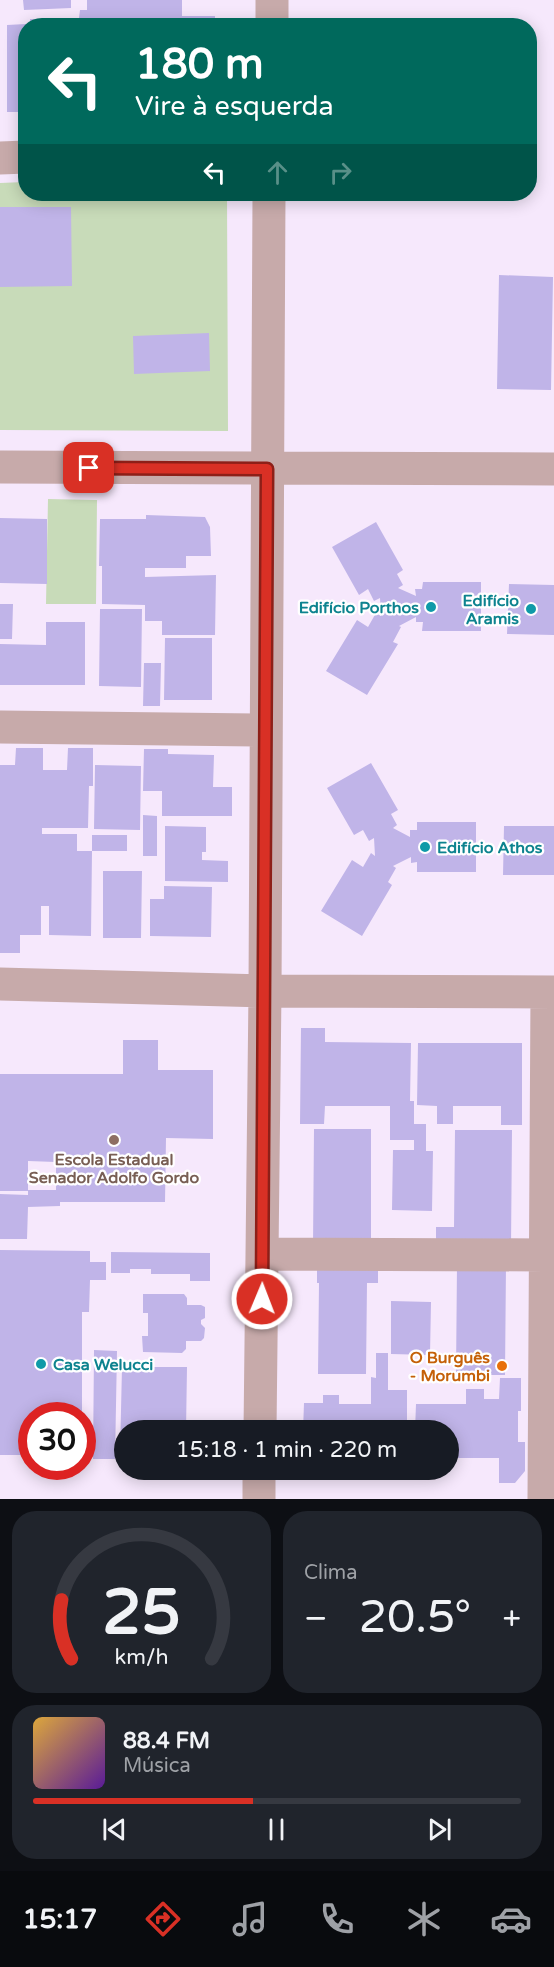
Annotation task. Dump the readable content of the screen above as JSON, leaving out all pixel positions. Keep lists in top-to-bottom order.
{
  "places": [
    "Edifício Porthos",
    "Edifício Aramis",
    "Edifício Athos",
    "Escola Estadual Senador Adolfo Gordo",
    "Casa Welucci",
    "O Burguês - Morumbi"
  ],
  "page": {
    "turn": ["180 m", "Vire à esquerda"],
    "limit": "30",
    "trip": "15:18 · 1 min · 220 m",
    "tile": "Clima",
    "heat": ["−", "20.5°", "+"],
    "song": ["88.4 FM", "Música"],
    "tabs": "15:17",
    "gauge": ["25", "km/h"]
  }
}
